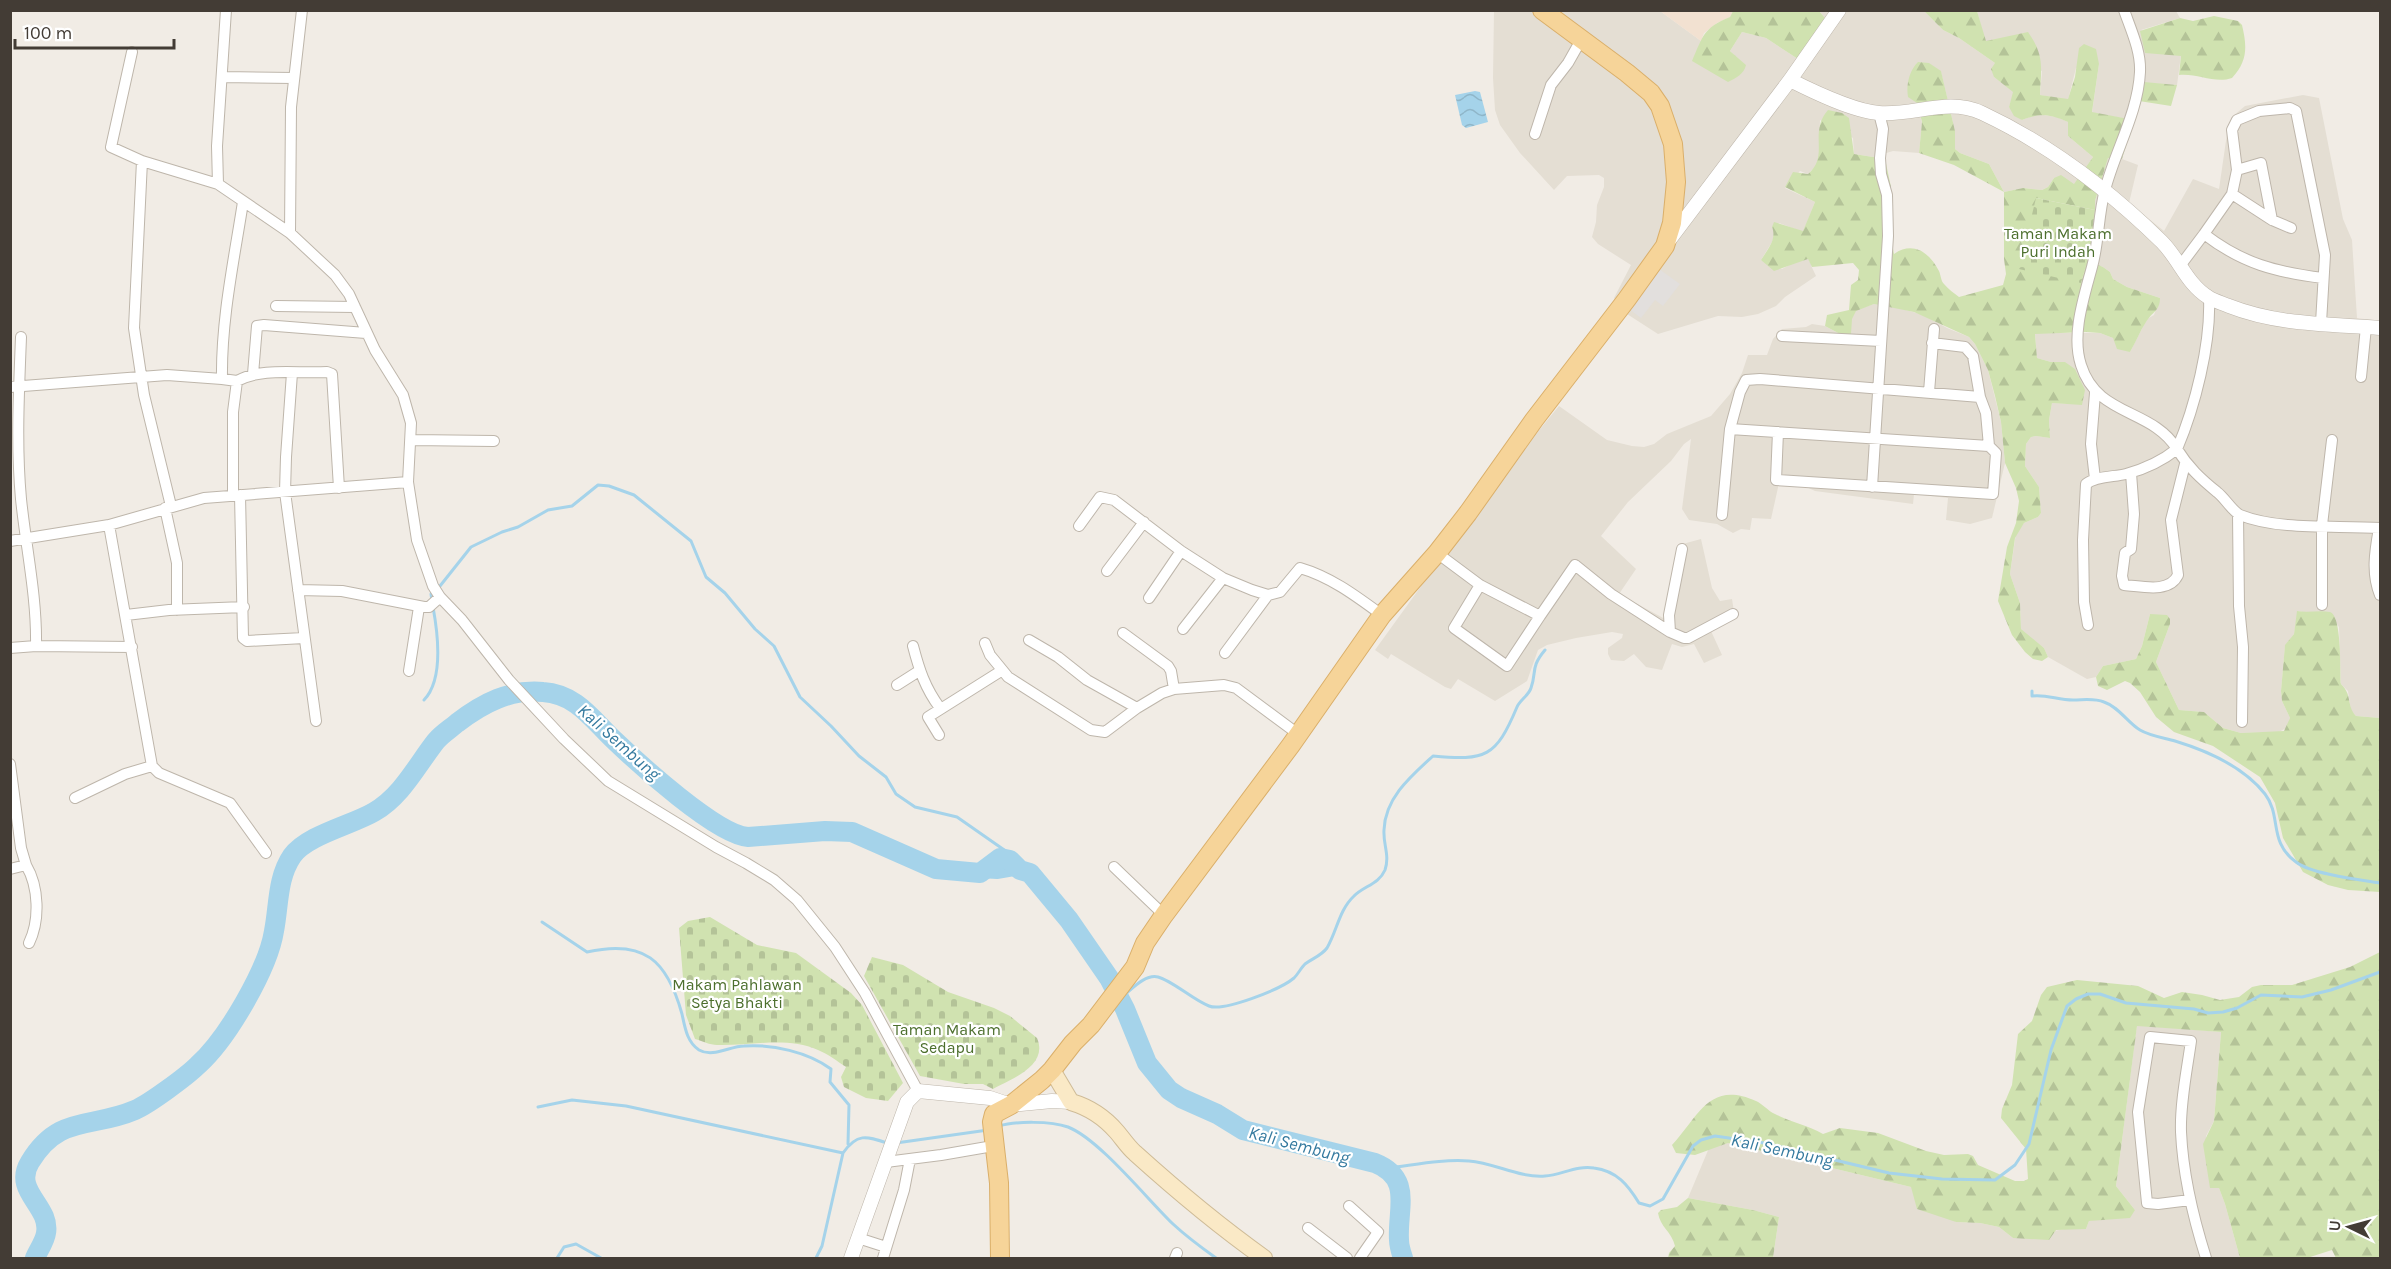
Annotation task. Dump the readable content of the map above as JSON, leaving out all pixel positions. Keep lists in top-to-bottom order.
{
  "water": ["Kali Sembung"],
  "parks": ["Taman Makam Puri Indah", "Makam Pahlawan Setya Bhakti", "Taman Makam Sedapu"],
  "scale_bar": "100 m",
  "north": "left"
}
